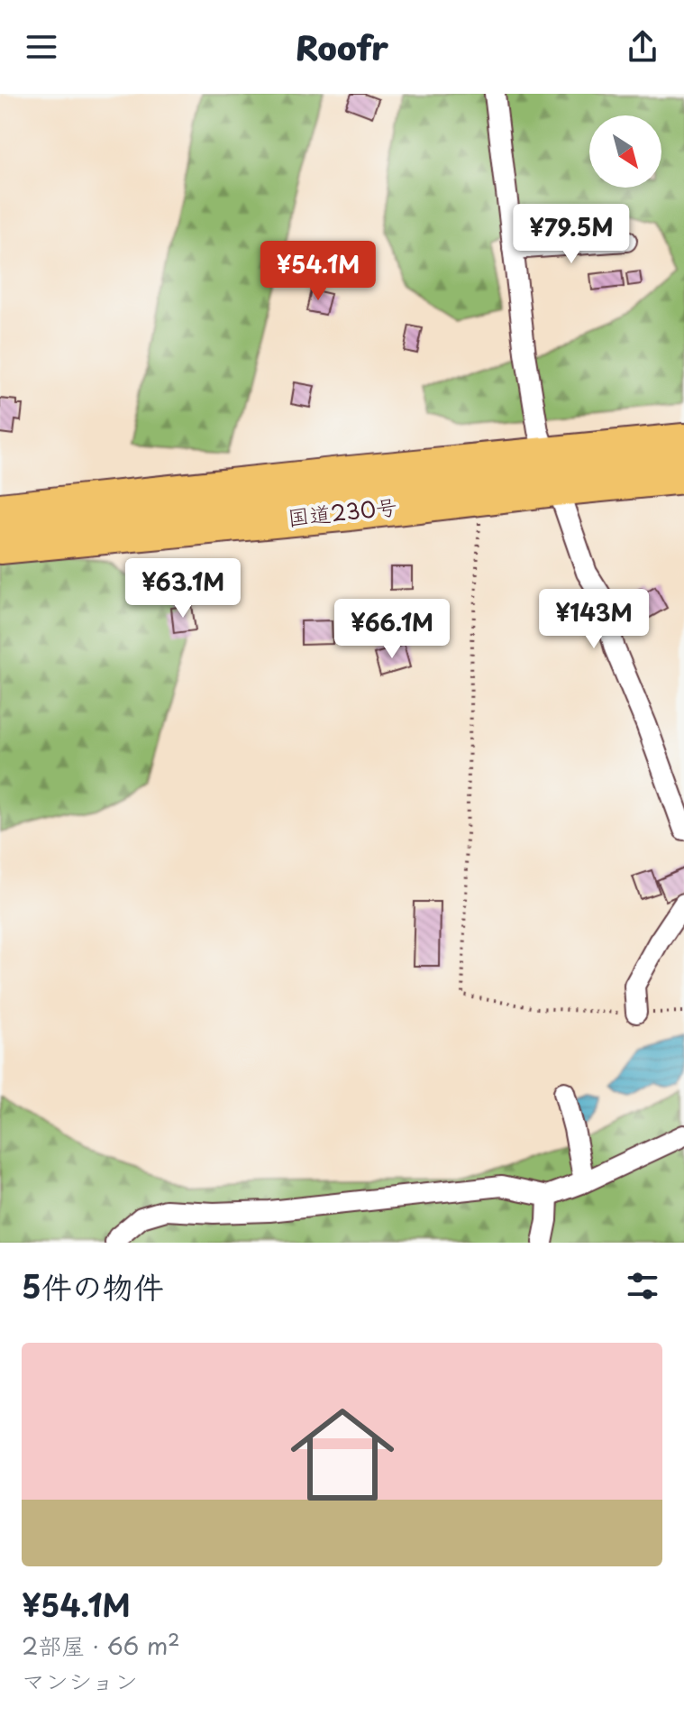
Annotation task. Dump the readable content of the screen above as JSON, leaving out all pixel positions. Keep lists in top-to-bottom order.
{
  "streets": {
    "highway": ["国道230号"]
  },
  "north": "bottom right",
  "page": {
    "header": "Roofr",
    "price": [
      "¥79.5M",
      "¥54.1M",
      "¥63.1M",
      "¥143M",
      "¥66.1M"
    ],
    "heading": "5件の物件",
    "list": [
      {
        "name": "¥54.1M",
        "note": "2部屋 · 66 m² · マンション"
      }
    ]
  }
}
